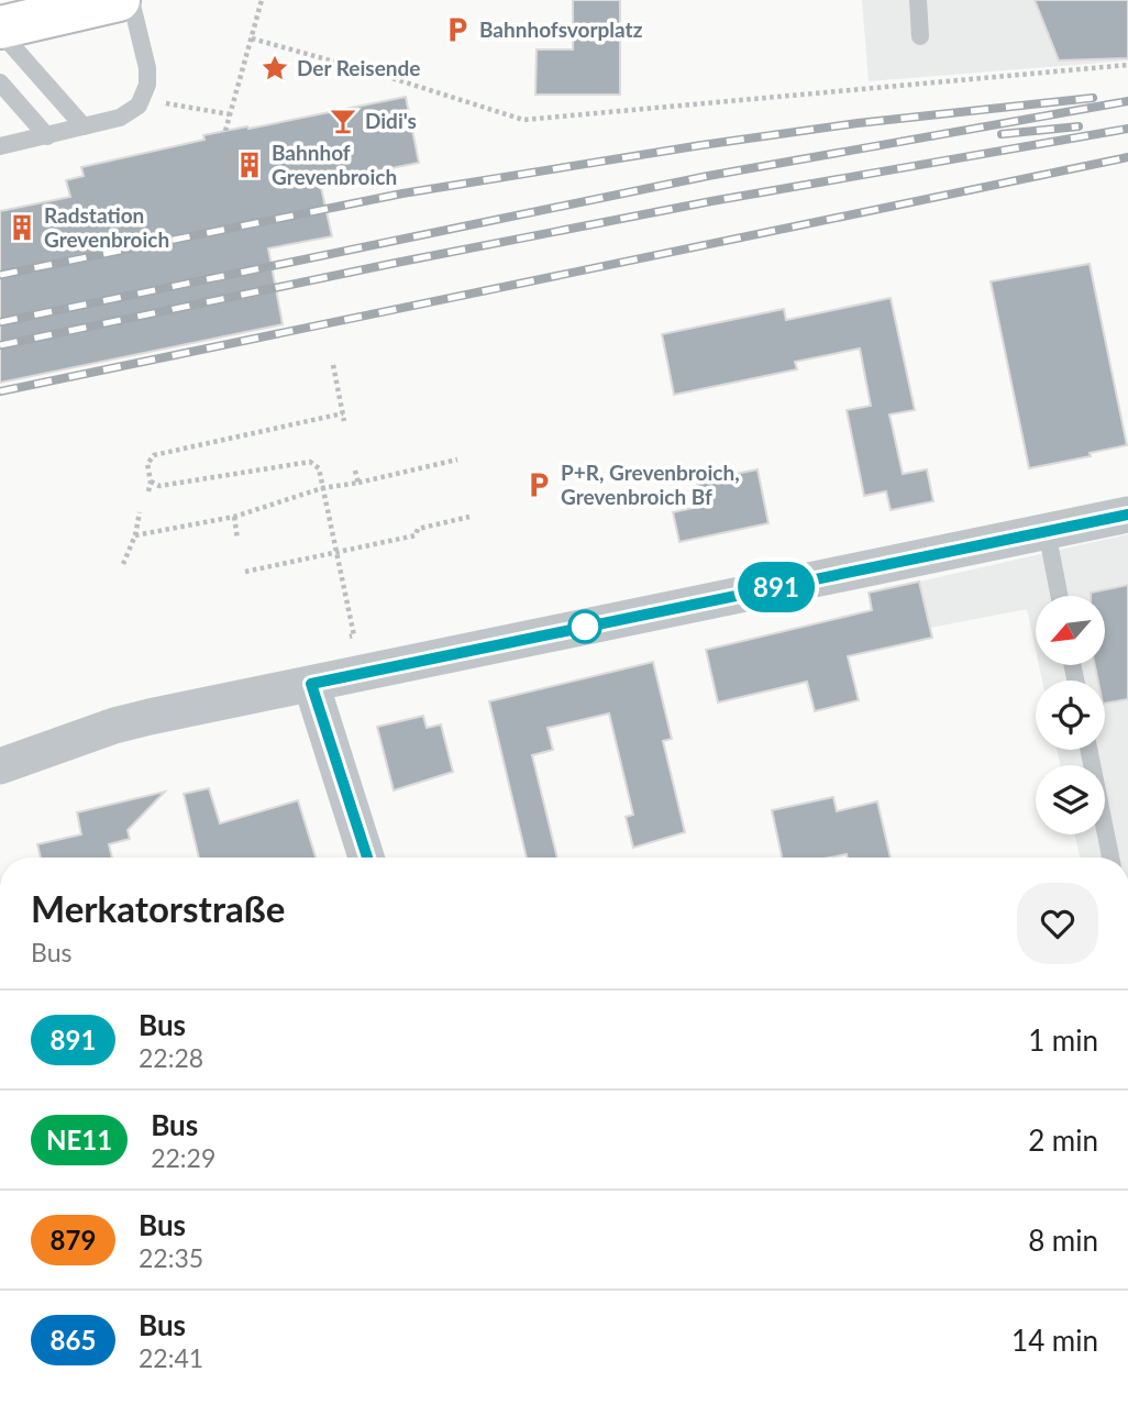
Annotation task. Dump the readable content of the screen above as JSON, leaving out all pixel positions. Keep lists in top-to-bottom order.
{
  "places": {
    "parking": ["Bahnhofsvorplatz", "P+R, Grevenbroich, Grevenbroich Bf"],
    "place": ["Der Reisende"],
    "bar": ["Didi's"],
    "building": ["Bahnhof Grevenbroich", "Radstation Grevenbroich"]
  },
  "lines": ["bus line 891"],
  "north": "bottom left",
  "page": {
    "on_map": "891",
    "heading": ["Merkatorstraße", "Bus"],
    "list": [
      {
        "mark": "891",
        "name": "Bus",
        "note": "22:28",
        "value": "1 min"
      },
      {
        "mark": "NE11",
        "name": "Bus",
        "note": "22:29",
        "value": "2 min"
      },
      {
        "mark": "879",
        "name": "Bus",
        "note": "22:35",
        "value": "8 min"
      },
      {
        "mark": "865",
        "name": "Bus",
        "note": "22:41",
        "value": "14 min"
      }
    ]
  }
}
